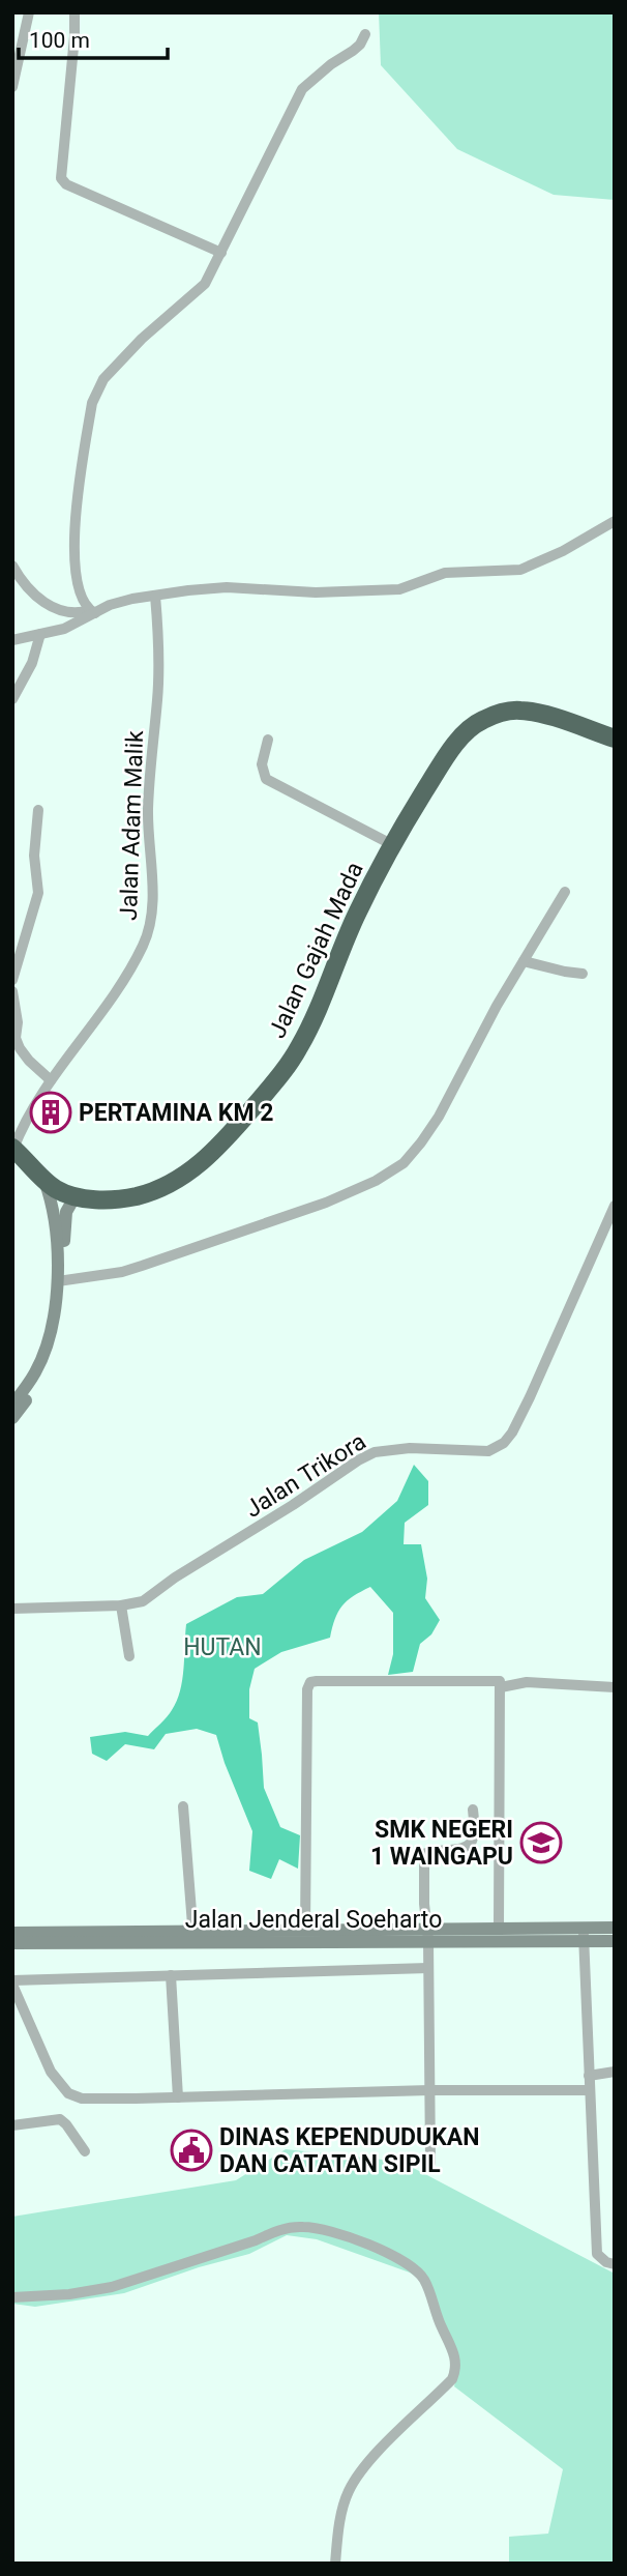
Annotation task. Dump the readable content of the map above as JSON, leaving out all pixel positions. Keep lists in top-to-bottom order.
{
  "streets": {
    "highway": ["Jalan Gajah Mada"],
    "main road": ["Jalan Jenderal Soeharto"],
    "street": ["Jalan Adam Malik", "Jalan Trikora"]
  },
  "crossings": [
    ["Jalan Adam Malik", "Jalan Gajah Mada"]
  ],
  "parks": ["HUTAN"],
  "places": {
    "building": ["PERTAMINA KM 2"],
    "school or university": ["SMK NEGERI 1 WAINGAPU"],
    "public building": ["DINAS KEPENDUDUKAN DAN CATATAN SIPIL"]
  },
  "scale_bar": "100 m"
}
